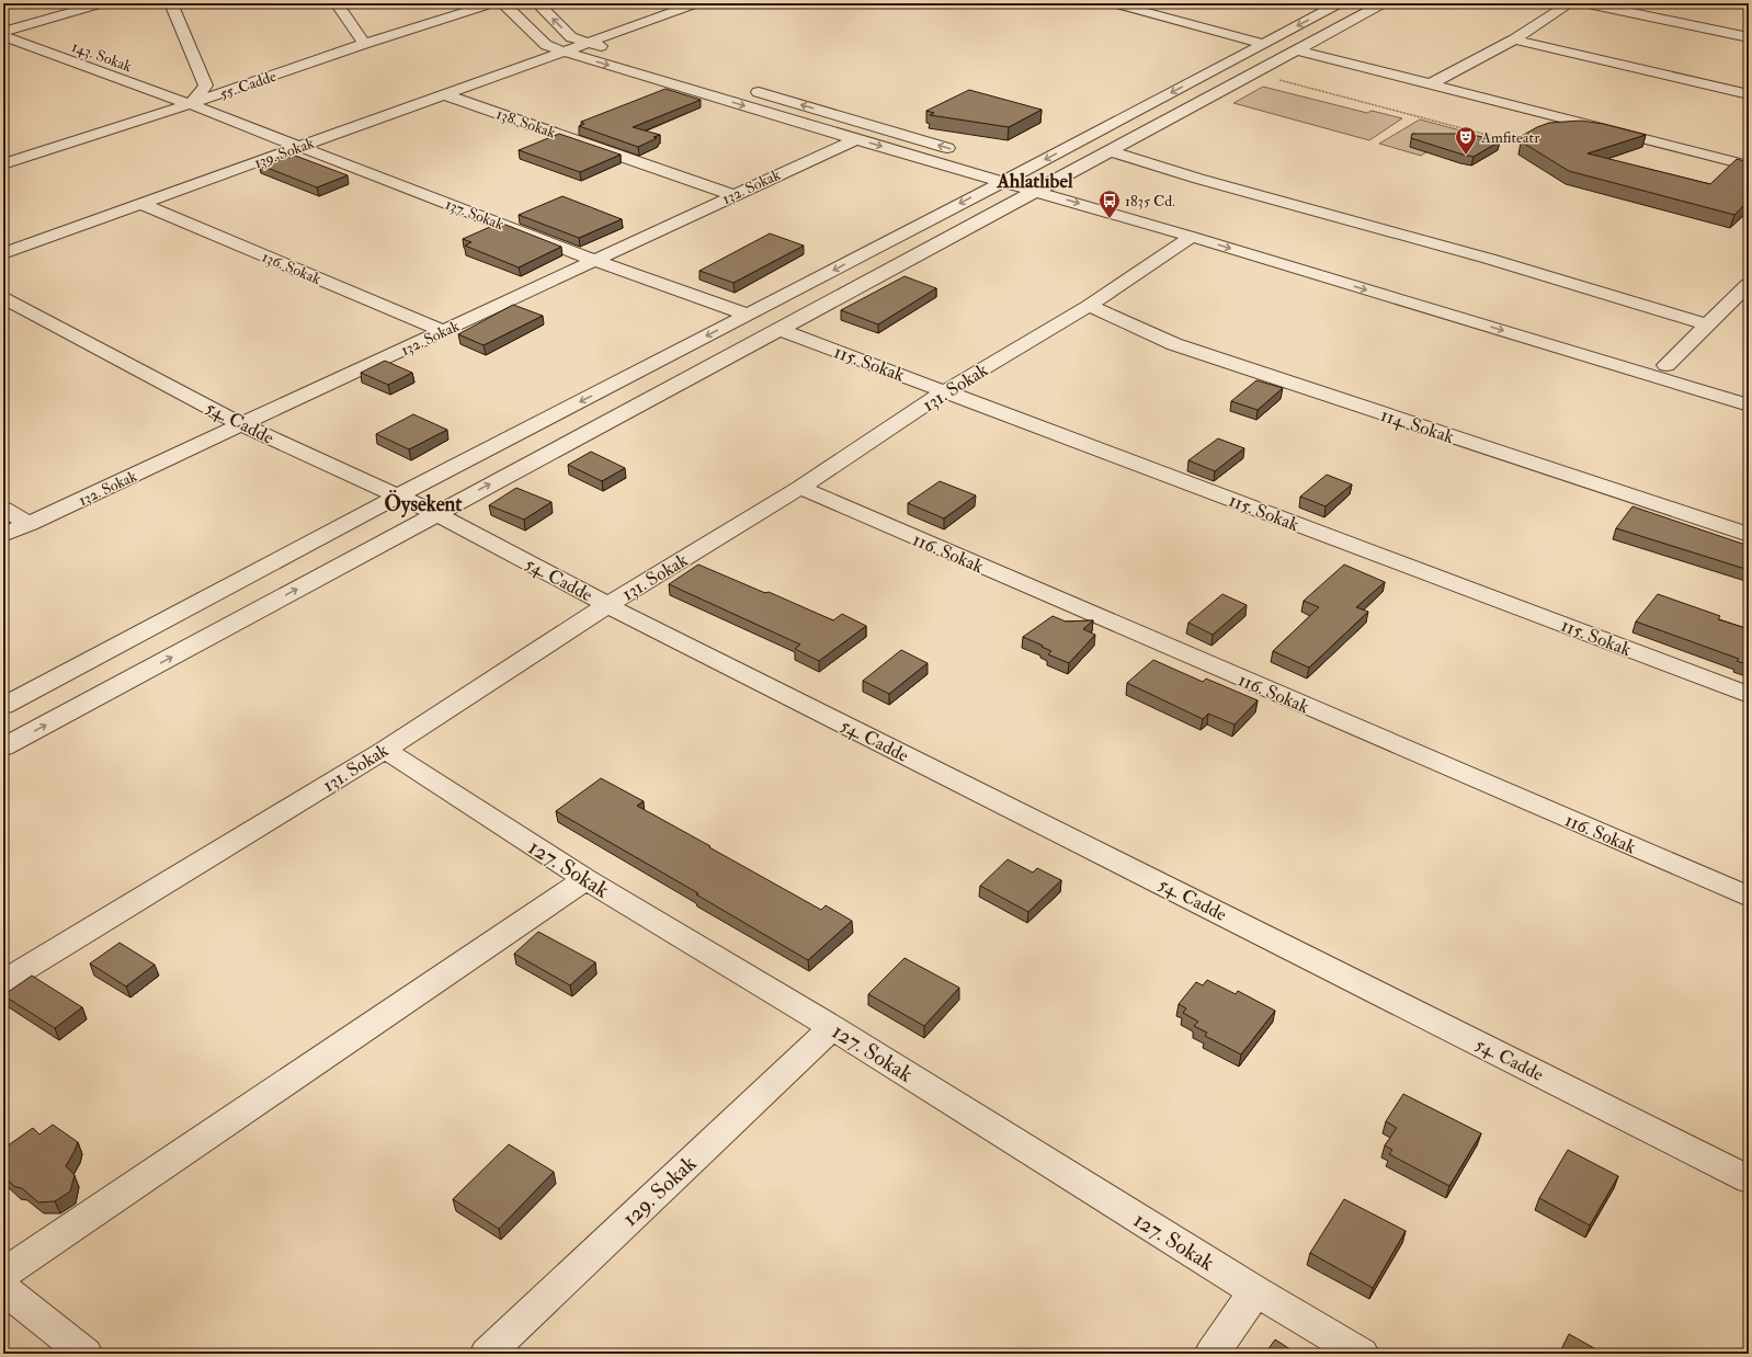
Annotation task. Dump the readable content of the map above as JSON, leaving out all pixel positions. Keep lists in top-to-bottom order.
{
  "streets": {
    "street": [
      "143. Sokak",
      "55. Cadde",
      "138. Sokak",
      "139. Sokak",
      "132. Sokak",
      "137. Sokak",
      "136. Sokak",
      "115. Sokak",
      "131. Sokak",
      "54. Cadde",
      "114. Sokak",
      "116. Sokak",
      "127. Sokak",
      "129. Sokak"
    ]
  },
  "crossings": [
    ["143. Sokak", "55. Cadde"],
    ["143. Sokak", "139. Sokak"],
    ["143. Sokak", "137. Sokak"],
    ["138. Sokak", "139. Sokak"],
    ["138. Sokak", "132. Sokak"],
    ["139. Sokak", "137. Sokak"],
    ["139. Sokak", "136. Sokak"],
    ["132. Sokak", "137. Sokak"],
    ["132. Sokak", "136. Sokak"],
    ["132. Sokak", "54. Cadde"],
    ["115. Sokak", "131. Sokak"],
    ["131. Sokak", "54. Cadde"],
    ["131. Sokak", "114. Sokak"],
    ["131. Sokak", "116. Sokak"],
    ["131. Sokak", "127. Sokak"],
    ["127. Sokak", "129. Sokak"]
  ],
  "districts": ["Ahlatlıbel", "Öysekent"],
  "places": {
    "theatre": ["Amfiteatr"],
    "bus stop": ["1835 Cd."]
  }
}
